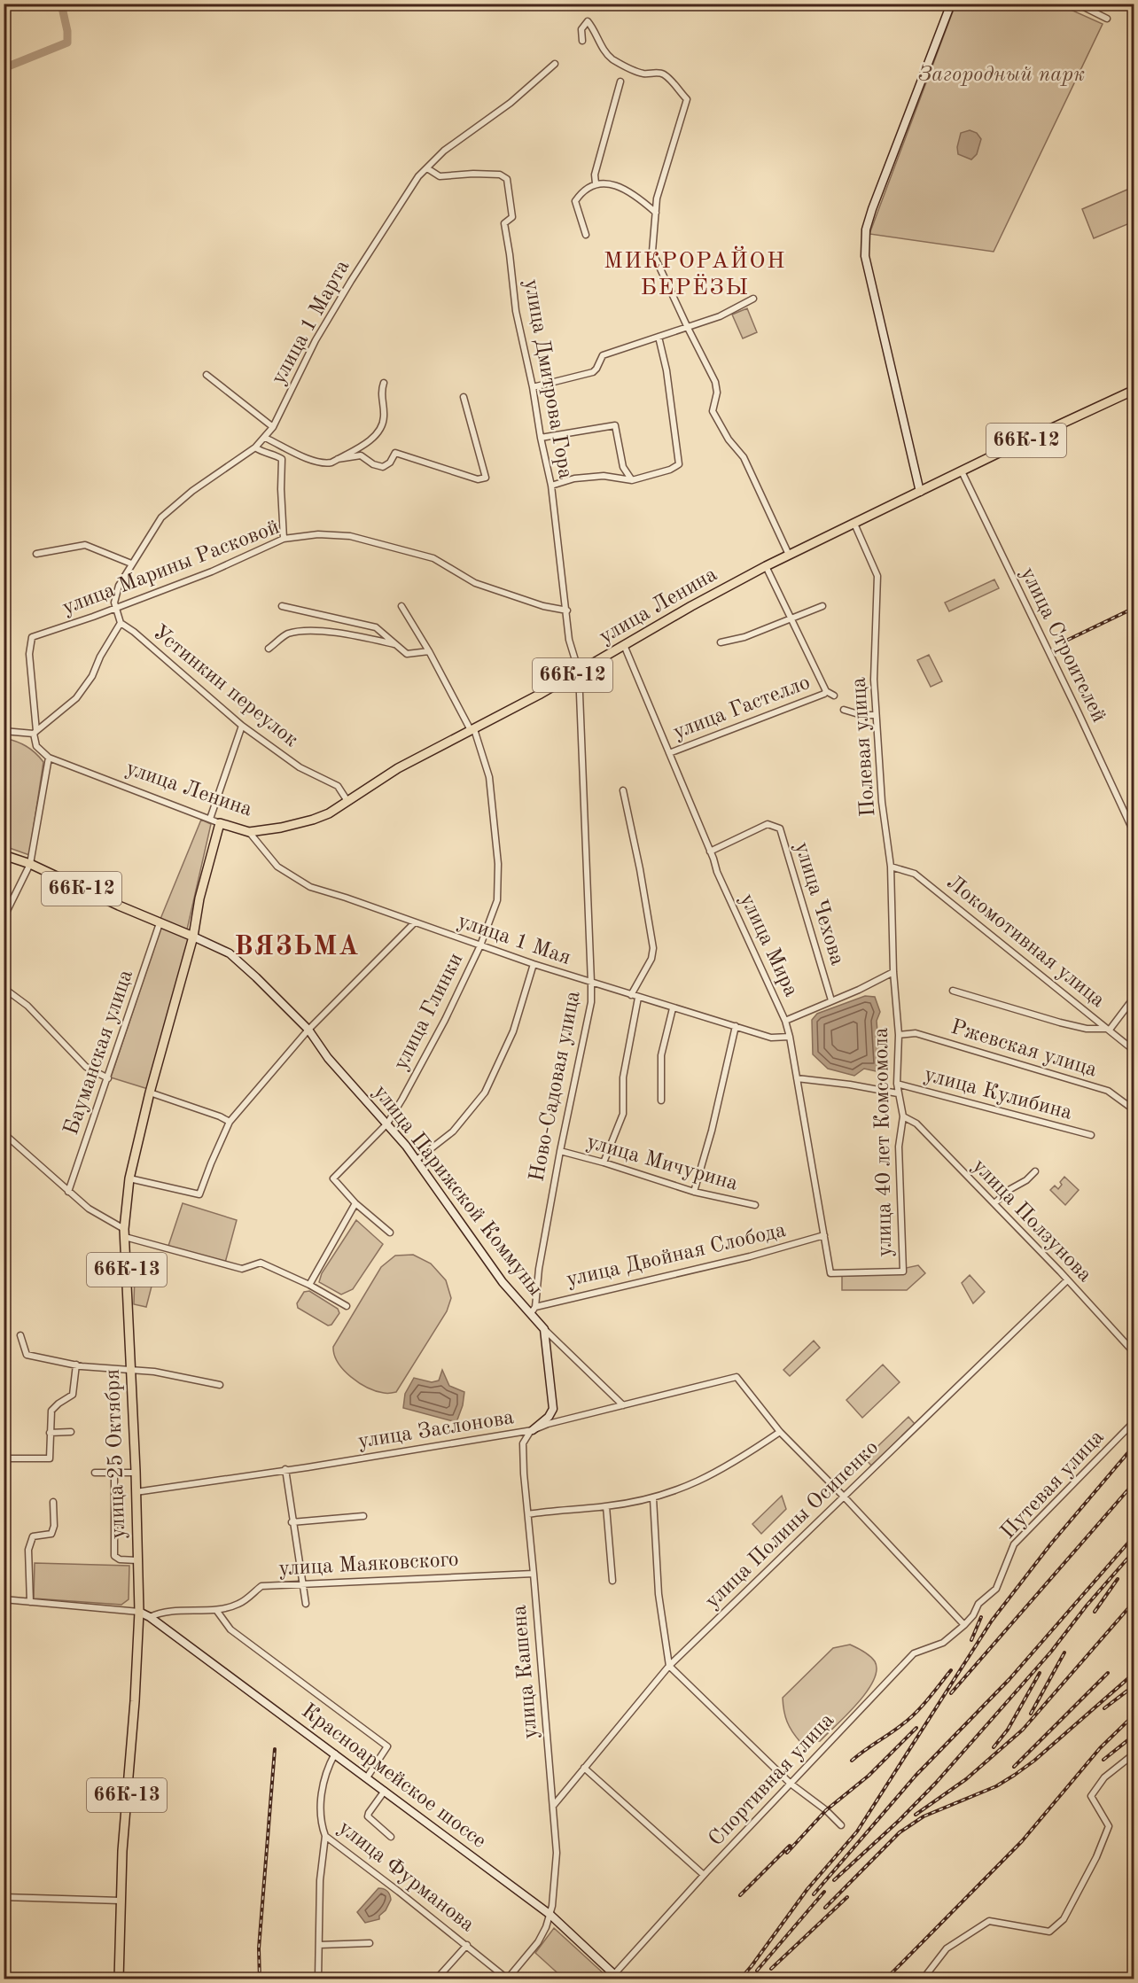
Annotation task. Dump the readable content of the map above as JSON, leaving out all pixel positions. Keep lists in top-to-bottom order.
{
  "streets": {
    "main road": [
      "66К-12",
      "улица Ленина",
      "66К-13",
      "улица 25 Октября"
    ],
    "street": [
      "улица 1 Марта",
      "улица Дмитрова Гора",
      "улица Марины Расковой",
      "улица Строителей",
      "Устинкин переулок",
      "улица Гастелло",
      "Полевая улица",
      "улица Чехова",
      "улица 1 Мая",
      "Локомотивная улица",
      "улица Мира",
      "улица Глинки",
      "Ржевская улица",
      "Бауманская улица",
      "Ново-Садовая улица",
      "улица Кулибина",
      "улица 40 лет Комсомола",
      "улица Мичурина",
      "улица Парижской Коммуны",
      "улица Ползунова",
      "улица Двойная Слобода",
      "улица Заслонова",
      "Путевая улица",
      "улица Полины Осипенко",
      "улица Маяковского",
      "улица Кашена",
      "Красноармейское шоссе",
      "Спортивная улица",
      "улица Фурманова"
    ]
  },
  "crossings": [
    ["улица 1 Марта", "улица Дмитрова Гора"],
    ["улица 1 Марта", "улица Марины Расковой"],
    ["улица 1 Марта", "Устинкин переулок"],
    ["улица Дмитрова Гора", "улица Марины Расковой"],
    ["улица Дмитрова Гора", "улица Ленина"],
    ["улица Дмитрова Гора", "Ново-Садовая улица"],
    ["66К-12", "Бауманская улица"],
    ["66К-12", "улица Парижской Коммуны"],
    ["66К-12", "улица 25 Октября"],
    ["улица Марины Расковой", "Устинкин переулок"],
    ["улица Ленина", "улица Строителей"],
    ["улица Ленина", "Устинкин переулок"],
    ["улица Ленина", "Полевая улица"],
    ["улица Ленина", "улица 1 Мая"],
    ["улица Ленина", "улица Мира"],
    ["улица Ленина", "улица Глинки"],
    ["улица Ленина", "Ново-Садовая улица"],
    ["улица Ленина", "улица 25 Октября"],
    ["улица Гастелло", "улица Мира"],
    ["Полевая улица", "Локомотивная улица"],
    ["Полевая улица", "улица 40 лет Комсомола"],
    ["улица Чехова", "улица Мира"],
    ["улица 1 Мая", "улица Мира"],
    ["улица 1 Мая", "улица Глинки"],
    ["улица 1 Мая", "Ново-Садовая улица"],
    ["улица Мира", "улица 40 лет Комсомола"],
    ["улица Мира", "улица Двойная Слобода"],
    ["улица Глинки", "улица Парижской Коммуны"],
    ["Ржевская улица", "улица 40 лет Комсомола"],
    ["Ново-Садовая улица", "улица Мичурина"],
    ["Ново-Садовая улица", "улица Парижской Коммуны"],
    ["Ново-Садовая улица", "улица Двойная Слобода"],
    ["улица Кулибина", "улица 40 лет Комсомола"],
    ["улица 40 лет Комсомола", "улица Ползунова"],
    ["улица Парижской Коммуны", "улица Двойная Слобода"],
    ["улица Парижской Коммуны", "улица 25 Октября"],
    ["улица Ползунова", "улица Полины Осипенко"],
    ["улица Заслонова", "улица 25 Октября"],
    ["улица Заслонова", "улица Кашена"],
    ["улица 25 Октября", "Красноармейское шоссе"],
    ["Путевая улица", "Спортивная улица"],
    ["улица Полины Осипенко", "улица Кашена"],
    ["улица Маяковского", "улица Кашена"],
    ["улица Маяковского", "Красноармейское шоссе"],
    ["улица Кашена", "Красноармейское шоссе"],
    ["улица Кашена", "улица Фурманова"],
    ["Красноармейское шоссе", "Спортивная улица"],
    ["Красноармейское шоссе", "улица Фурманова"]
  ],
  "districts": ["МИКРОРАЙОН БЕРЁЗЫ", "ВЯЗЬМА"],
  "parks": ["Загородный парк"]
}
